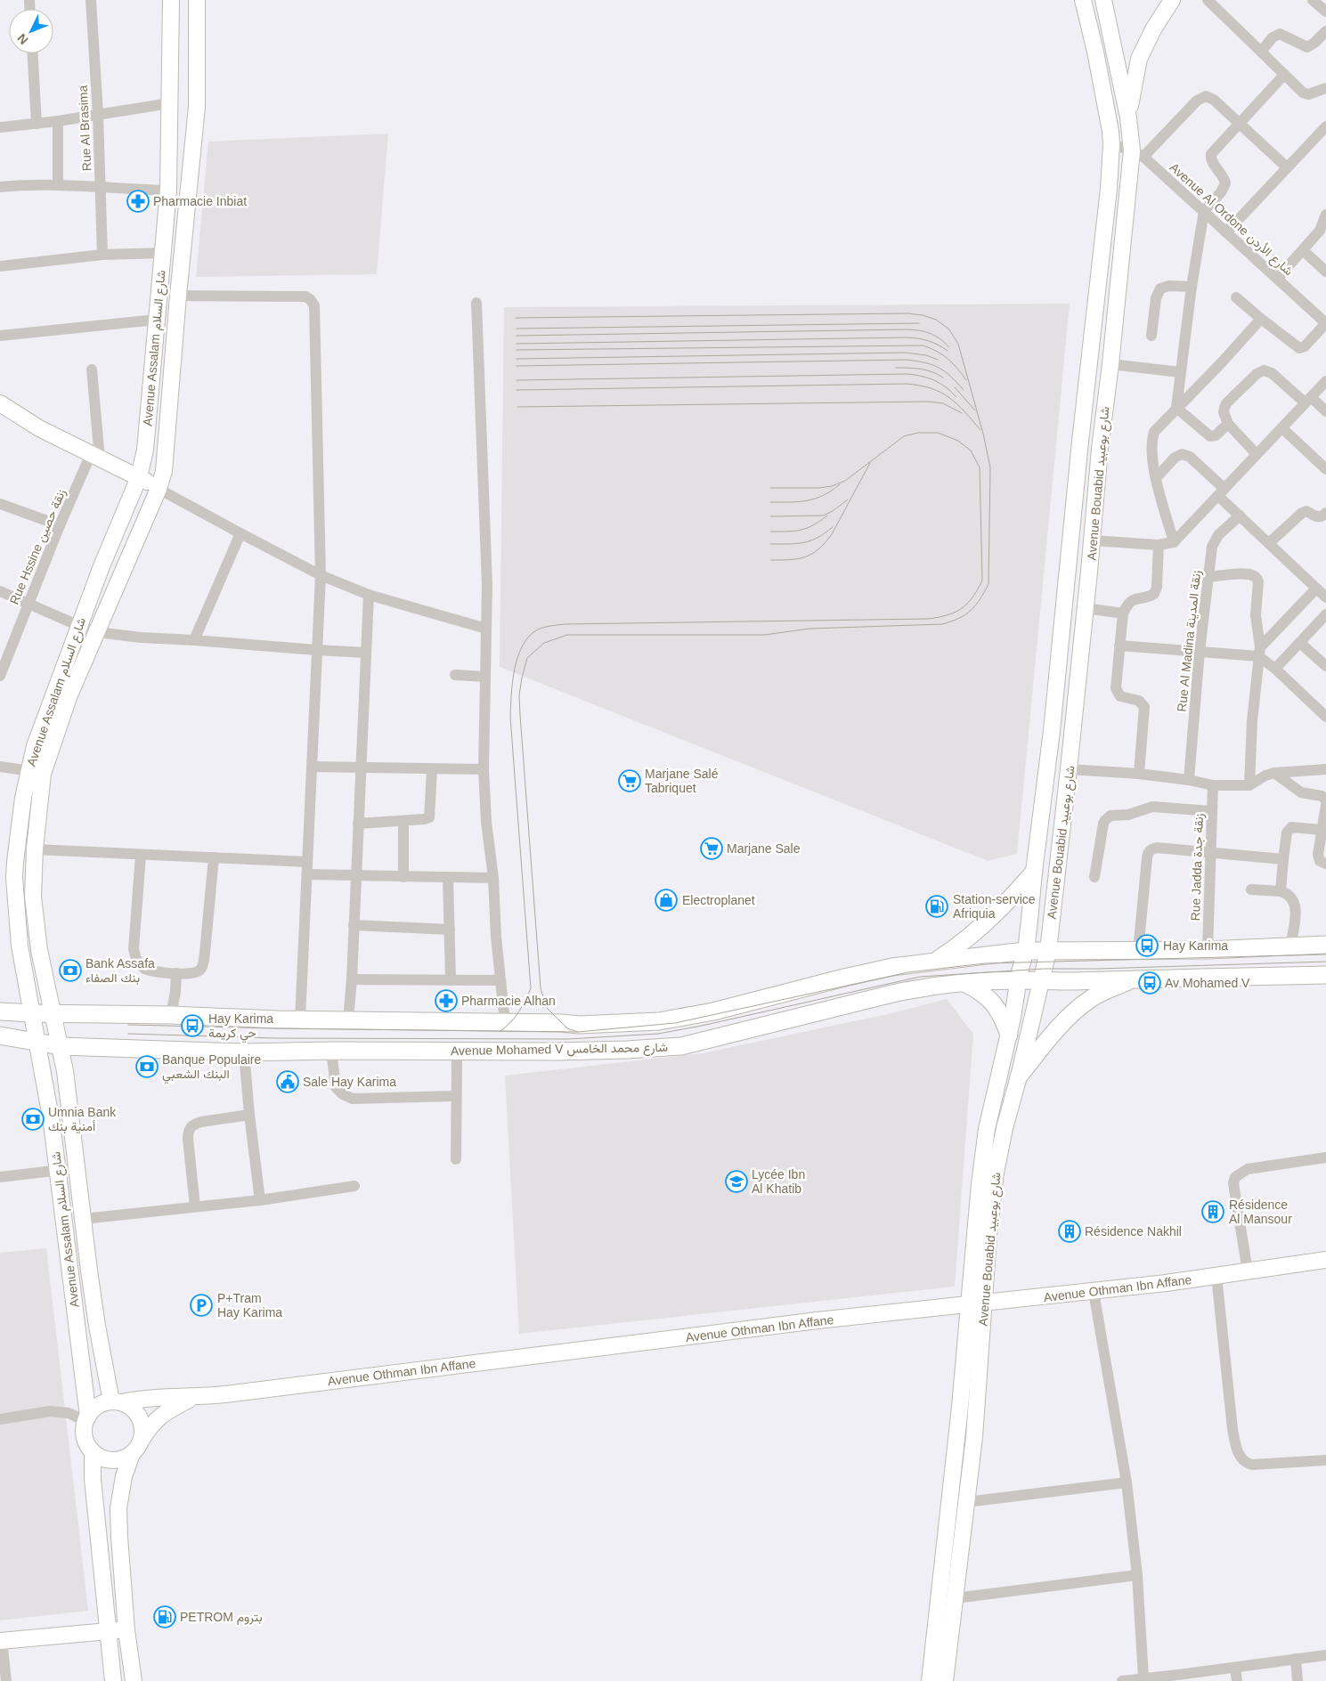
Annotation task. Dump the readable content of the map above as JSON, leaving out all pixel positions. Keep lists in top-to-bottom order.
{
  "streets": {
    "main road": ["Avenue Mohamed V شارع محمد الخامس"],
    "street": [
      "Rue Al Brasima",
      "Avenue Al Ordone شارع الأردن",
      "Avenue Assalam شارع السلام",
      "Avenue Bouabid شارع بوعبيد",
      "Rue Hssine زنقة حصين",
      "Rue Al Madina زنقة المدينة",
      "Rue Jadda زنقة جدة",
      "Avenue Othman Ibn Affane"
    ]
  },
  "crossings": [
    ["Avenue Al Ordone شارع الأردن", "Avenue Bouabid شارع بوعبيد"],
    ["Avenue Assalam شارع السلام", "Avenue Mohamed V شارع محمد الخامس"],
    ["Avenue Assalam شارع السلام", "Avenue Othman Ibn Affane"],
    ["Avenue Bouabid شارع بوعبيد", "Avenue Mohamed V شارع محمد الخامس"],
    ["Avenue Bouabid شارع بوعبيد", "Avenue Othman Ibn Affane"],
    ["Rue Jadda زنقة جدة", "Avenue Mohamed V شارع محمد الخامس"]
  ],
  "places": {
    "pharmacy": ["Pharmacie Inbiat", "Pharmacie Alhan"],
    "supermarket": ["Marjane Salé Tabriquet", "Marjane Sale"],
    "shop": ["Electroplanet"],
    "fuel station": ["Station-service Afriquia", "PETROM بتروم"],
    "bus stop": ["Hay Karima", "Av Mohamed V", "Hay Karima حي كريمة"],
    "bank": ["Bank Assafa بنك الصفاء", "Banque Populaire البنك الشعبي", "Umnia Bank أمنية بنك"],
    "public building": ["Sale Hay Karima"],
    "school or university": ["Lycée Ibn Al Khatib"],
    "building": ["Résidence Al Mansour", "Résidence Nakhil"],
    "parking": ["P+Tram Hay Karima"]
  },
  "north": "bottom left"
}
